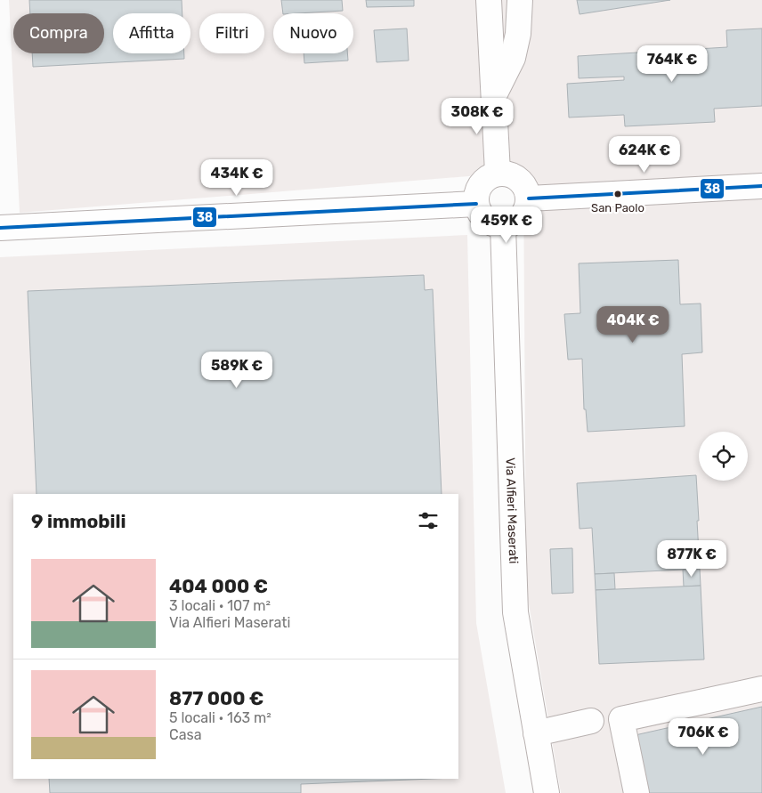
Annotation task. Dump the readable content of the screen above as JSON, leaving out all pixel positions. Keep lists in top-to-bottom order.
{
  "streets": {
    "street": ["Via Alfieri Maserati"]
  },
  "places": ["San Paolo"],
  "lines": ["transit line 38"],
  "page": {
    "chip": [
      "Compra",
      "Affitta",
      "Filtri",
      "Nuovo"
    ],
    "price": [
      "764K €",
      "308K €",
      "624K €",
      "434K €",
      "459K €",
      "404K €",
      "589K €",
      "877K €",
      "706K €"
    ],
    "heading": "9 immobili",
    "list": [
      {
        "name": "404 000 €",
        "note": "3 locali · 107 m² · Via Alfieri Maserati"
      },
      {
        "name": "877 000 €",
        "note": "5 locali · 163 m² · Casa"
      }
    ]
  }
}
